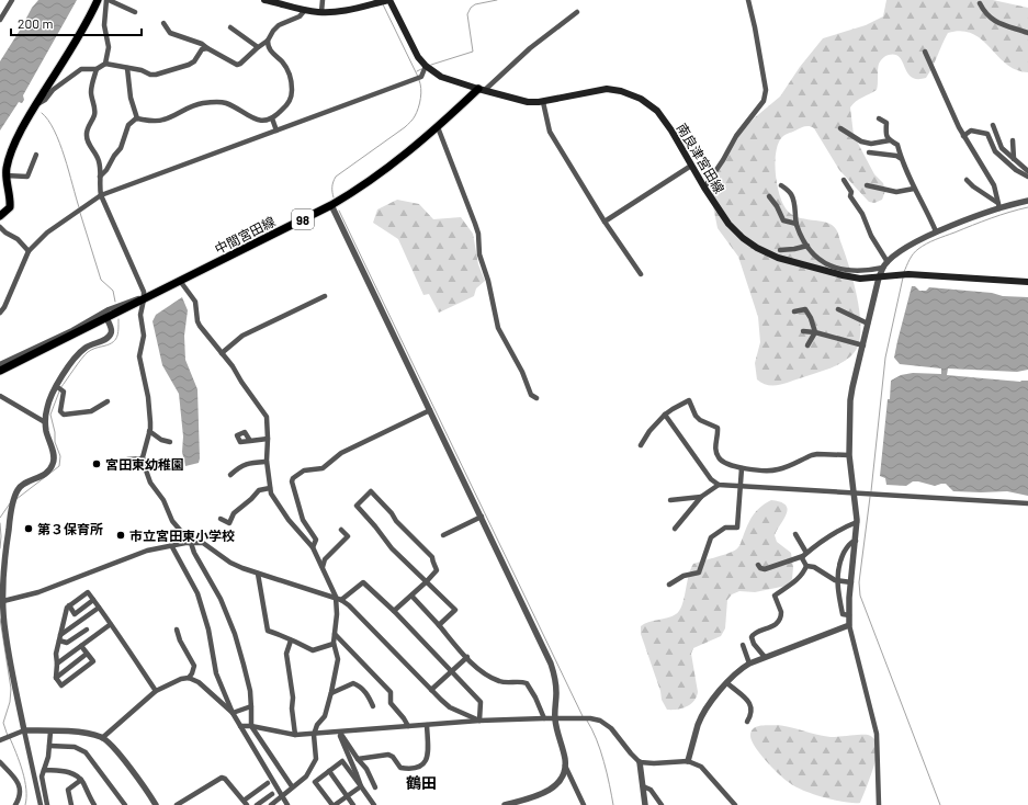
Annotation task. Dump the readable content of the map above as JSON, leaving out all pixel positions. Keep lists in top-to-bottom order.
{
  "streets": {
    "main road": ["南良津宮田線", "98", "中間宮田線"]
  },
  "crossings": [
    ["南良津宮田線", "中間宮田線"]
  ],
  "districts": ["鶴田"],
  "places": ["宮田東幼稚園", "第３保育所", "市立宮田東小学校"],
  "scale_bar": "200 m"
}
